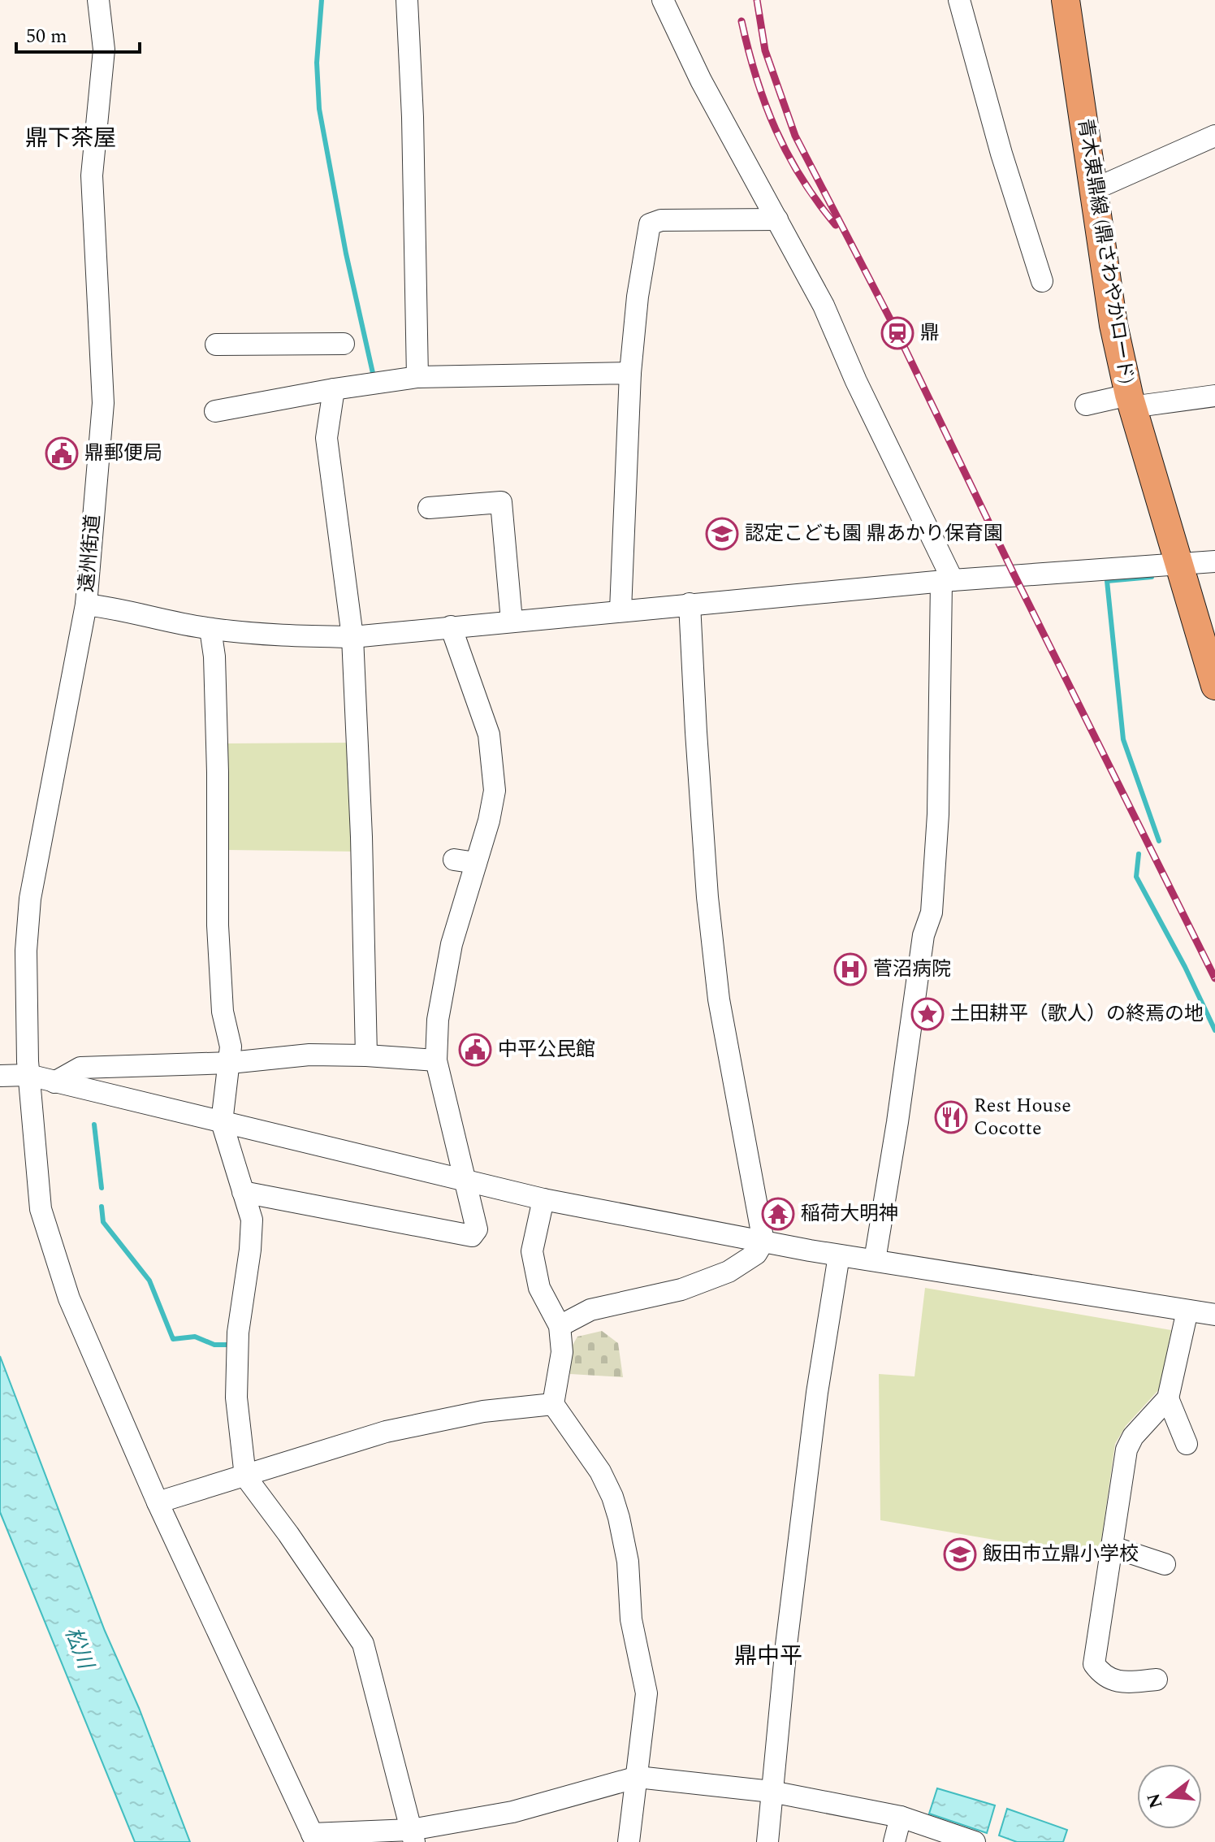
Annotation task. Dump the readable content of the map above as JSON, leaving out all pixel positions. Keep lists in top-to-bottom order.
{
  "streets": {
    "main road": ["青木東鼎線 (鼎さわやかロード)"],
    "street": ["遠州街道"]
  },
  "districts": ["鼎下茶屋", "鼎中平"],
  "water": ["松川"],
  "places": {
    "station": ["鼎"],
    "public building": ["鼎郵便局", "中平公民館"],
    "school or university": ["認定こども園 鼎あかり保育園", "飯田市立鼎小学校"],
    "hospital": ["菅沼病院"],
    "place": ["土田耕平（歌人）の終焉の地"],
    "restaurant": ["Rest House Cocotte"],
    "temple": ["稲荷大明神"]
  },
  "scale_bar": "50 m",
  "north": "left"
}
